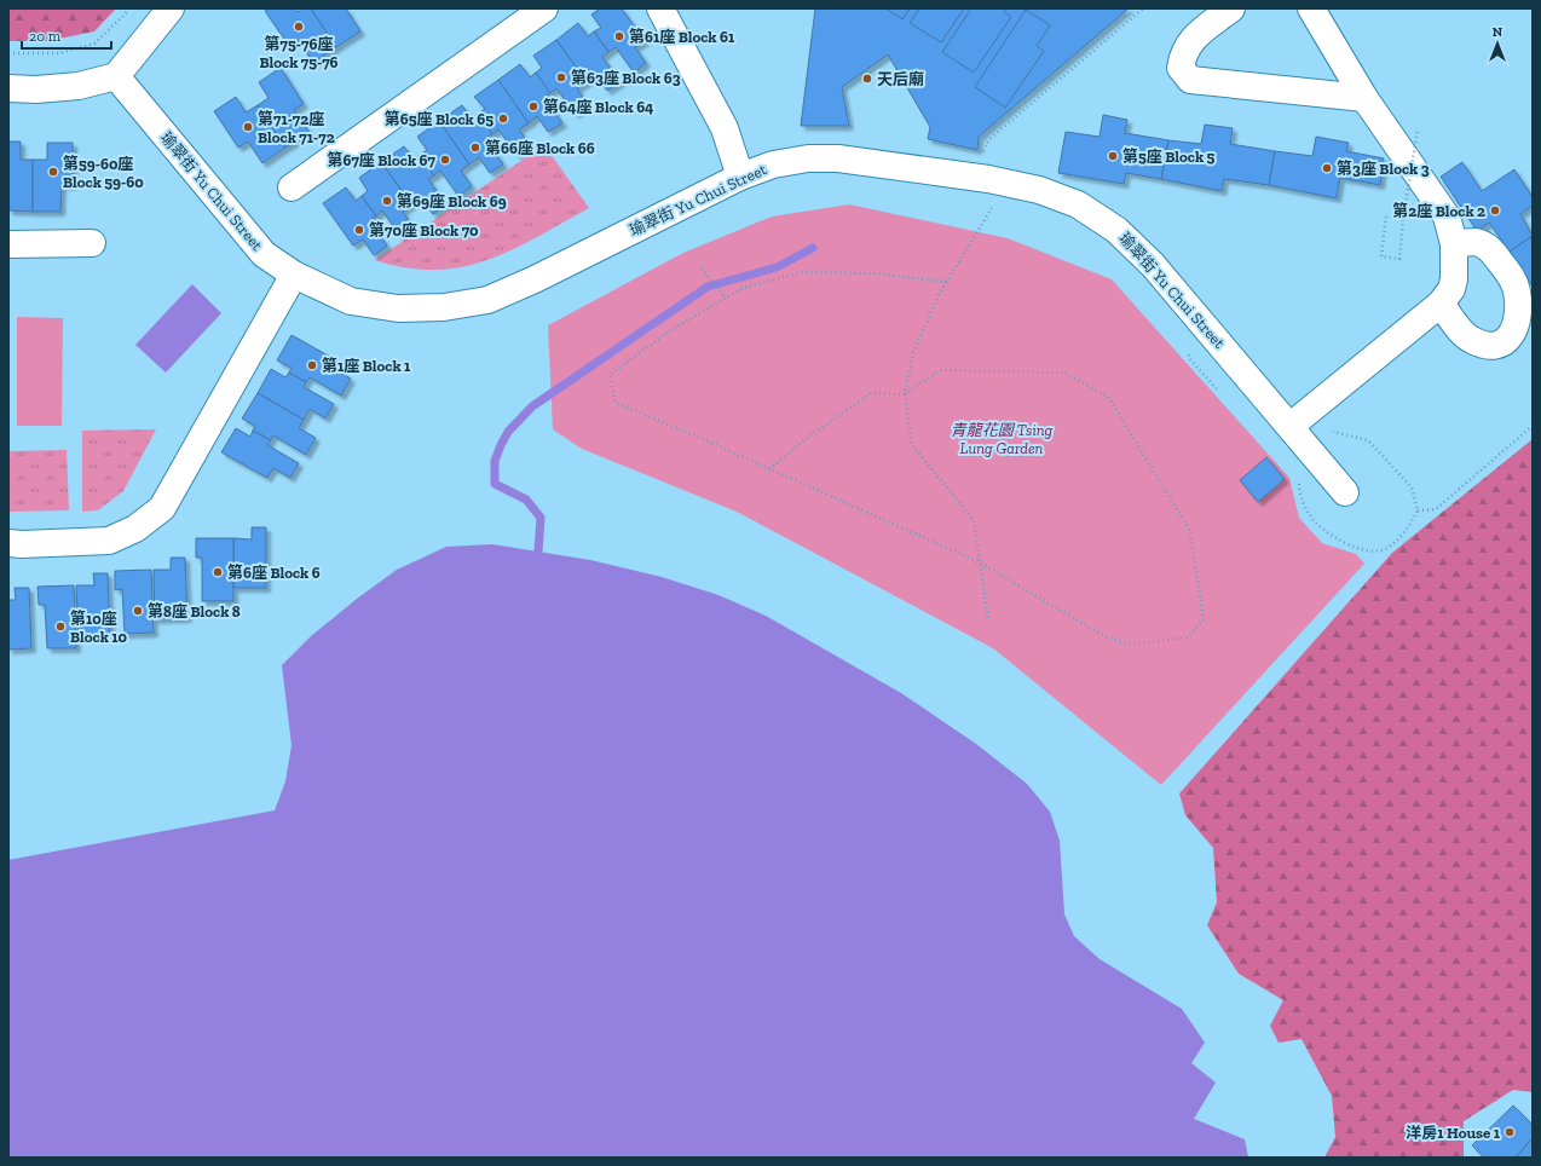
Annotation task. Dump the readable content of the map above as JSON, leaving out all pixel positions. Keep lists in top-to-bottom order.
{
  "streets": {
    "street": ["瑜翠街 Yu Chui Street"]
  },
  "parks": ["青龍花園 Tsing Lung Garden"],
  "places": [
    "第75-76座 Block 75-76",
    "第61座 Block 61",
    "第63座 Block 63",
    "天后廟",
    "第64座 Block 64",
    "第65座 Block 65",
    "第71-72座 Block 71-72",
    "第66座 Block 66",
    "第5座 Block 5",
    "第67座 Block 67",
    "第3座 Block 3",
    "第59-60座 Block 59-60",
    "第69座 Block 69",
    "第2座 Block 2",
    "第70座 Block 70",
    "第1座 Block 1",
    "第6座 Block 6",
    "第8座 Block 8",
    "第10座 Block 10",
    "洋房1 House 1"
  ],
  "scale_bar": "20 m",
  "north": "top"
}
